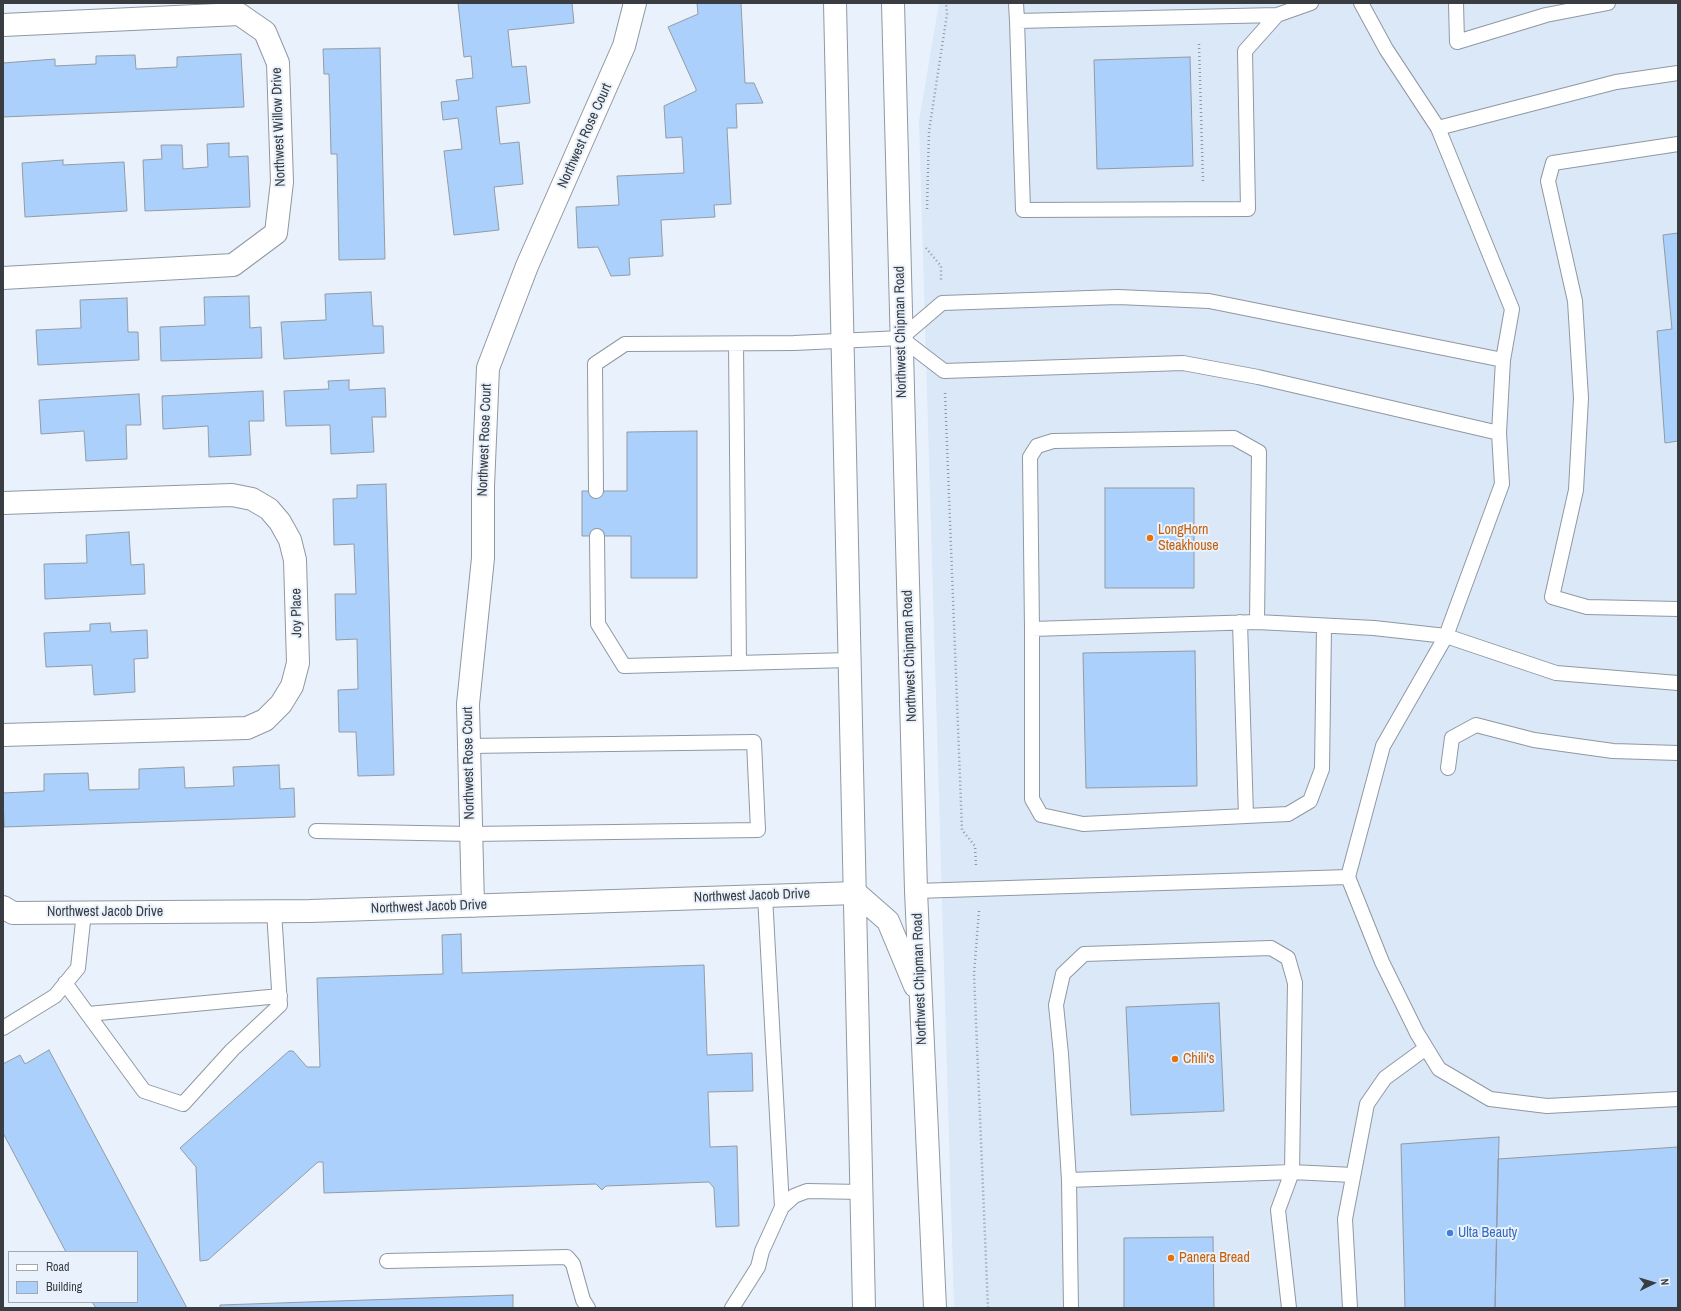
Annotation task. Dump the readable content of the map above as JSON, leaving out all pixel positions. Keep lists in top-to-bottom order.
{
  "streets": {
    "street": [
      "Northwest Willow Drive",
      "Northwest Rose Court",
      "Northwest Chipman Road",
      "Joy Place",
      "Northwest Jacob Drive"
    ]
  },
  "crossings": [
    ["Northwest Rose Court", "Northwest Jacob Drive"]
  ],
  "places": [
    "LongHorn Steakhouse",
    "Chili's",
    "Ulta Beauty",
    "Panera Bread"
  ],
  "legend": ["Road", "Building"],
  "north": "right"
}
